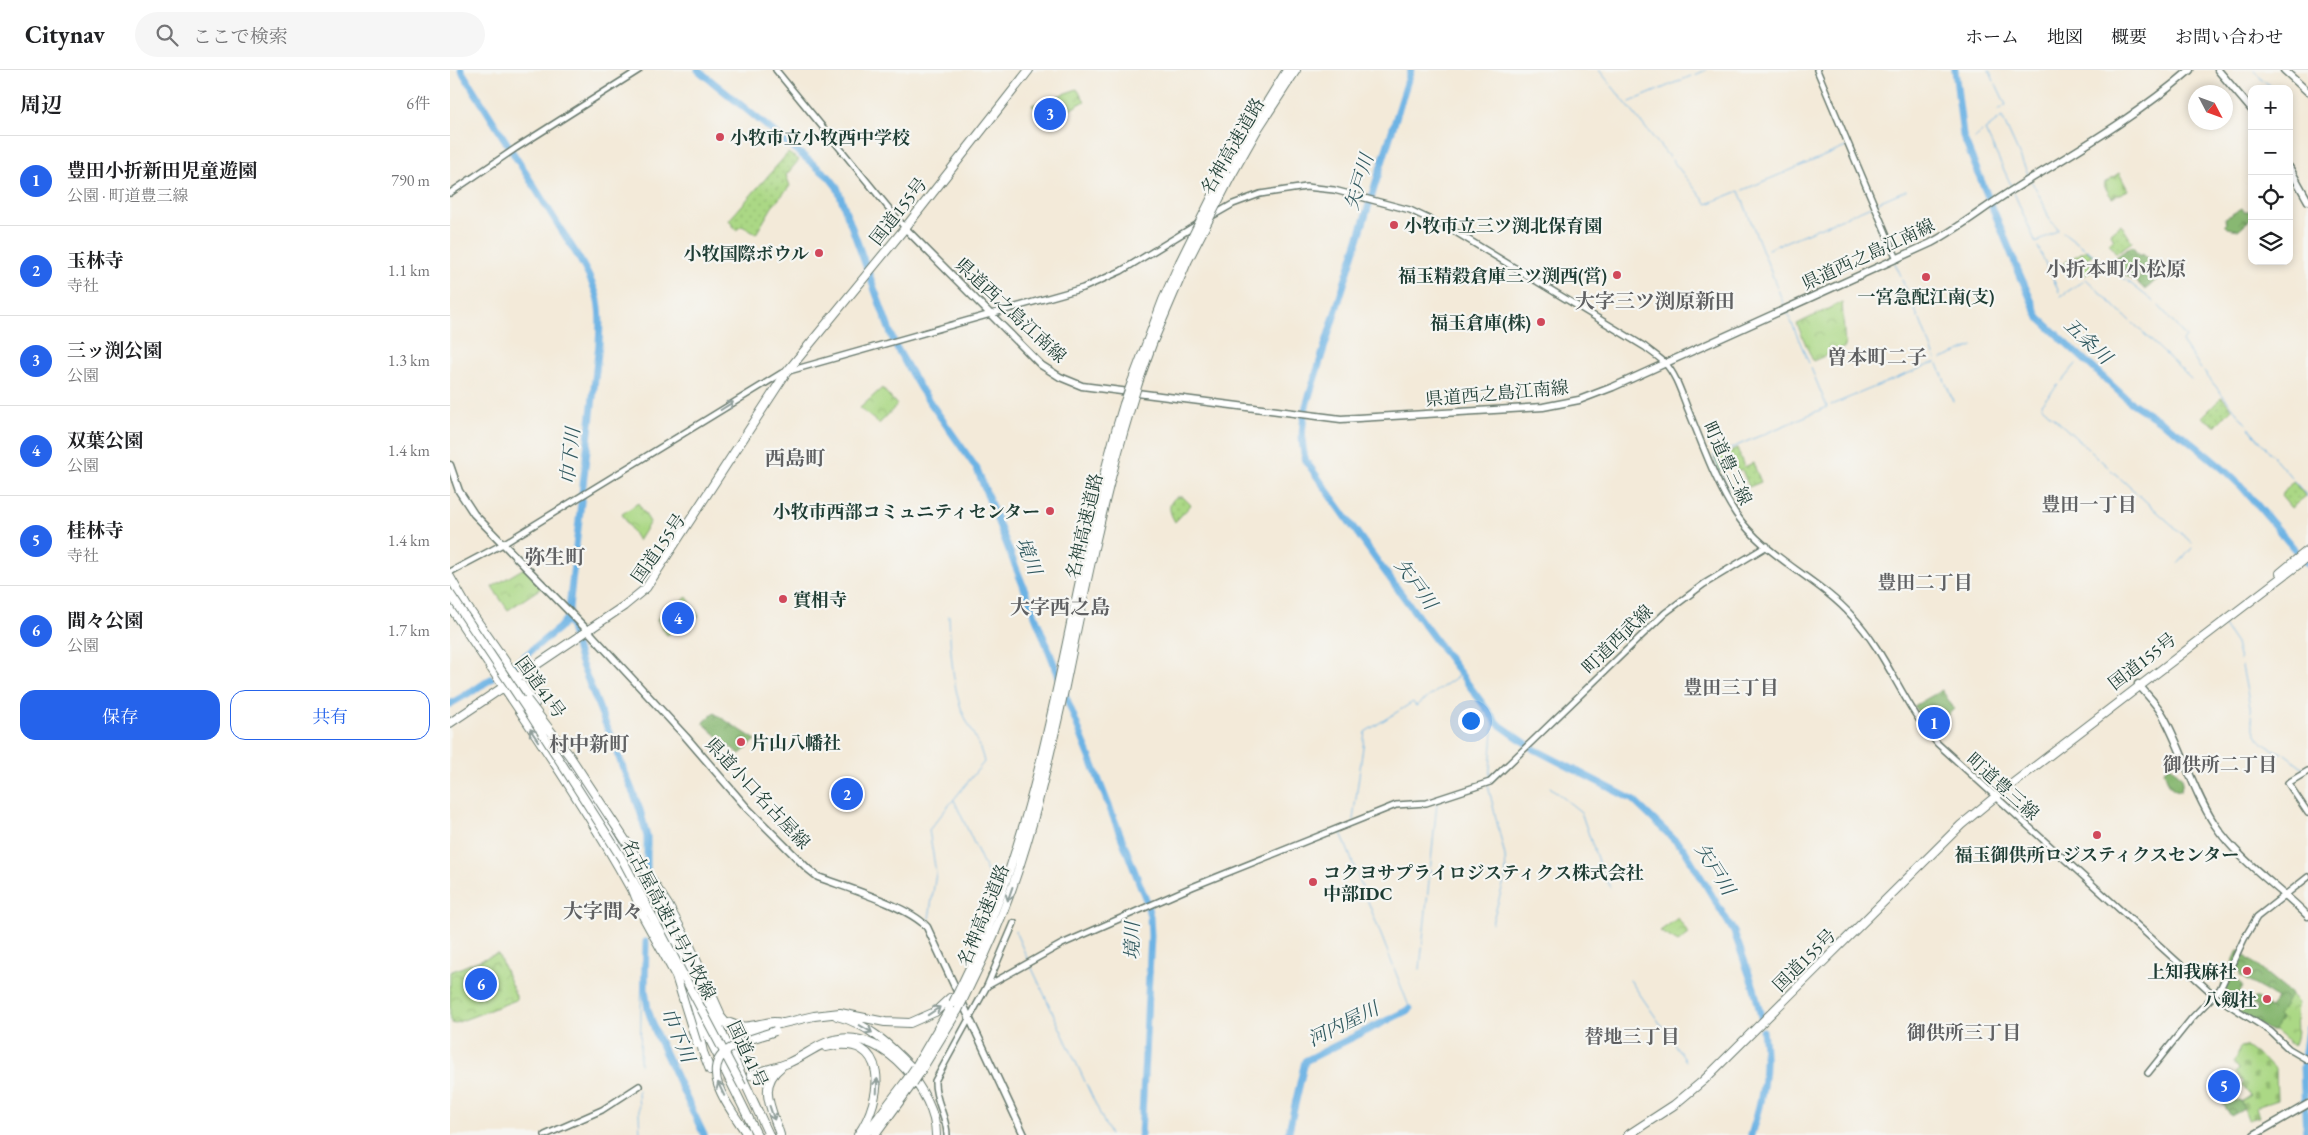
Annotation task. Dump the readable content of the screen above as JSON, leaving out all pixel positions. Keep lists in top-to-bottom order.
{
  "streets": {
    "highway": [
      "名神高速道路",
      "国道155号",
      "国道41号",
      "名古屋高速11号小牧線"
    ],
    "main road": ["県道西之島江南線", "県道小口名古屋線"],
    "street": ["町道豊三線", "町道西武線"]
  },
  "crossings": [
    ["国道155号", "県道西之島江南線"],
    ["国道155号", "町道豊三線"],
    ["国道155号", "国道41号"],
    ["国道155号", "県道小口名古屋線"],
    ["県道西之島江南線", "町道豊三線"],
    ["町道豊三線", "町道西武線"],
    ["町道豊三線", "県道小口名古屋線"]
  ],
  "districts": [
    "小折本町小松原",
    "大字三ツ渕原新田",
    "曽本町二子",
    "西島町",
    "豊田一丁目",
    "弥生町",
    "豊田二丁目",
    "大字西之島",
    "豊田三丁目",
    "村中新町",
    "御供所二丁目",
    "大字間々",
    "御供所三丁目",
    "替地三丁目"
  ],
  "water": [
    "矢戸川",
    "五条川",
    "巾下川",
    "境川",
    "河内屋川"
  ],
  "places": [
    "小牧市立小牧西中学校",
    "小牧市立三ツ渕北保育園",
    "小牧国際ボウル",
    "福玉精穀倉庫三ツ渕西(営)",
    "一宮急配江南(支)",
    "福玉倉庫(株)",
    "小牧市西部コミュニティセンター",
    "實相寺",
    "片山八幡社",
    "福玉御供所ロジスティクスセンター",
    "コクヨサプライロジスティクス株式会社 中部IDC",
    "上知我麻社",
    "八剱社"
  ],
  "north": "bottom right",
  "page": {
    "header": "Citynav",
    "search": "ここで検索",
    "nav": [
      "ホーム",
      "地図",
      "概要",
      "お問い合わせ"
    ],
    "heading": ["周辺", "6件"],
    "map_buttons": ["+", "−"],
    "pins": [
      "3",
      "4",
      "1",
      "2",
      "6",
      "5"
    ],
    "list": [
      {
        "mark": "1",
        "name": "豊田小折新田児童遊園",
        "note": "公園 · 町道豊三線",
        "value": "790 m"
      },
      {
        "mark": "2",
        "name": "玉林寺",
        "note": "寺社",
        "value": "1.1 km"
      },
      {
        "mark": "3",
        "name": "三ッ渕公園",
        "note": "公園",
        "value": "1.3 km"
      },
      {
        "mark": "4",
        "name": "双葉公園",
        "note": "公園",
        "value": "1.4 km"
      },
      {
        "mark": "5",
        "name": "桂林寺",
        "note": "寺社",
        "value": "1.4 km"
      },
      {
        "mark": "6",
        "name": "間々公園",
        "note": "公園",
        "value": "1.7 km"
      }
    ],
    "buttons": ["保存", "共有"]
  }
}
